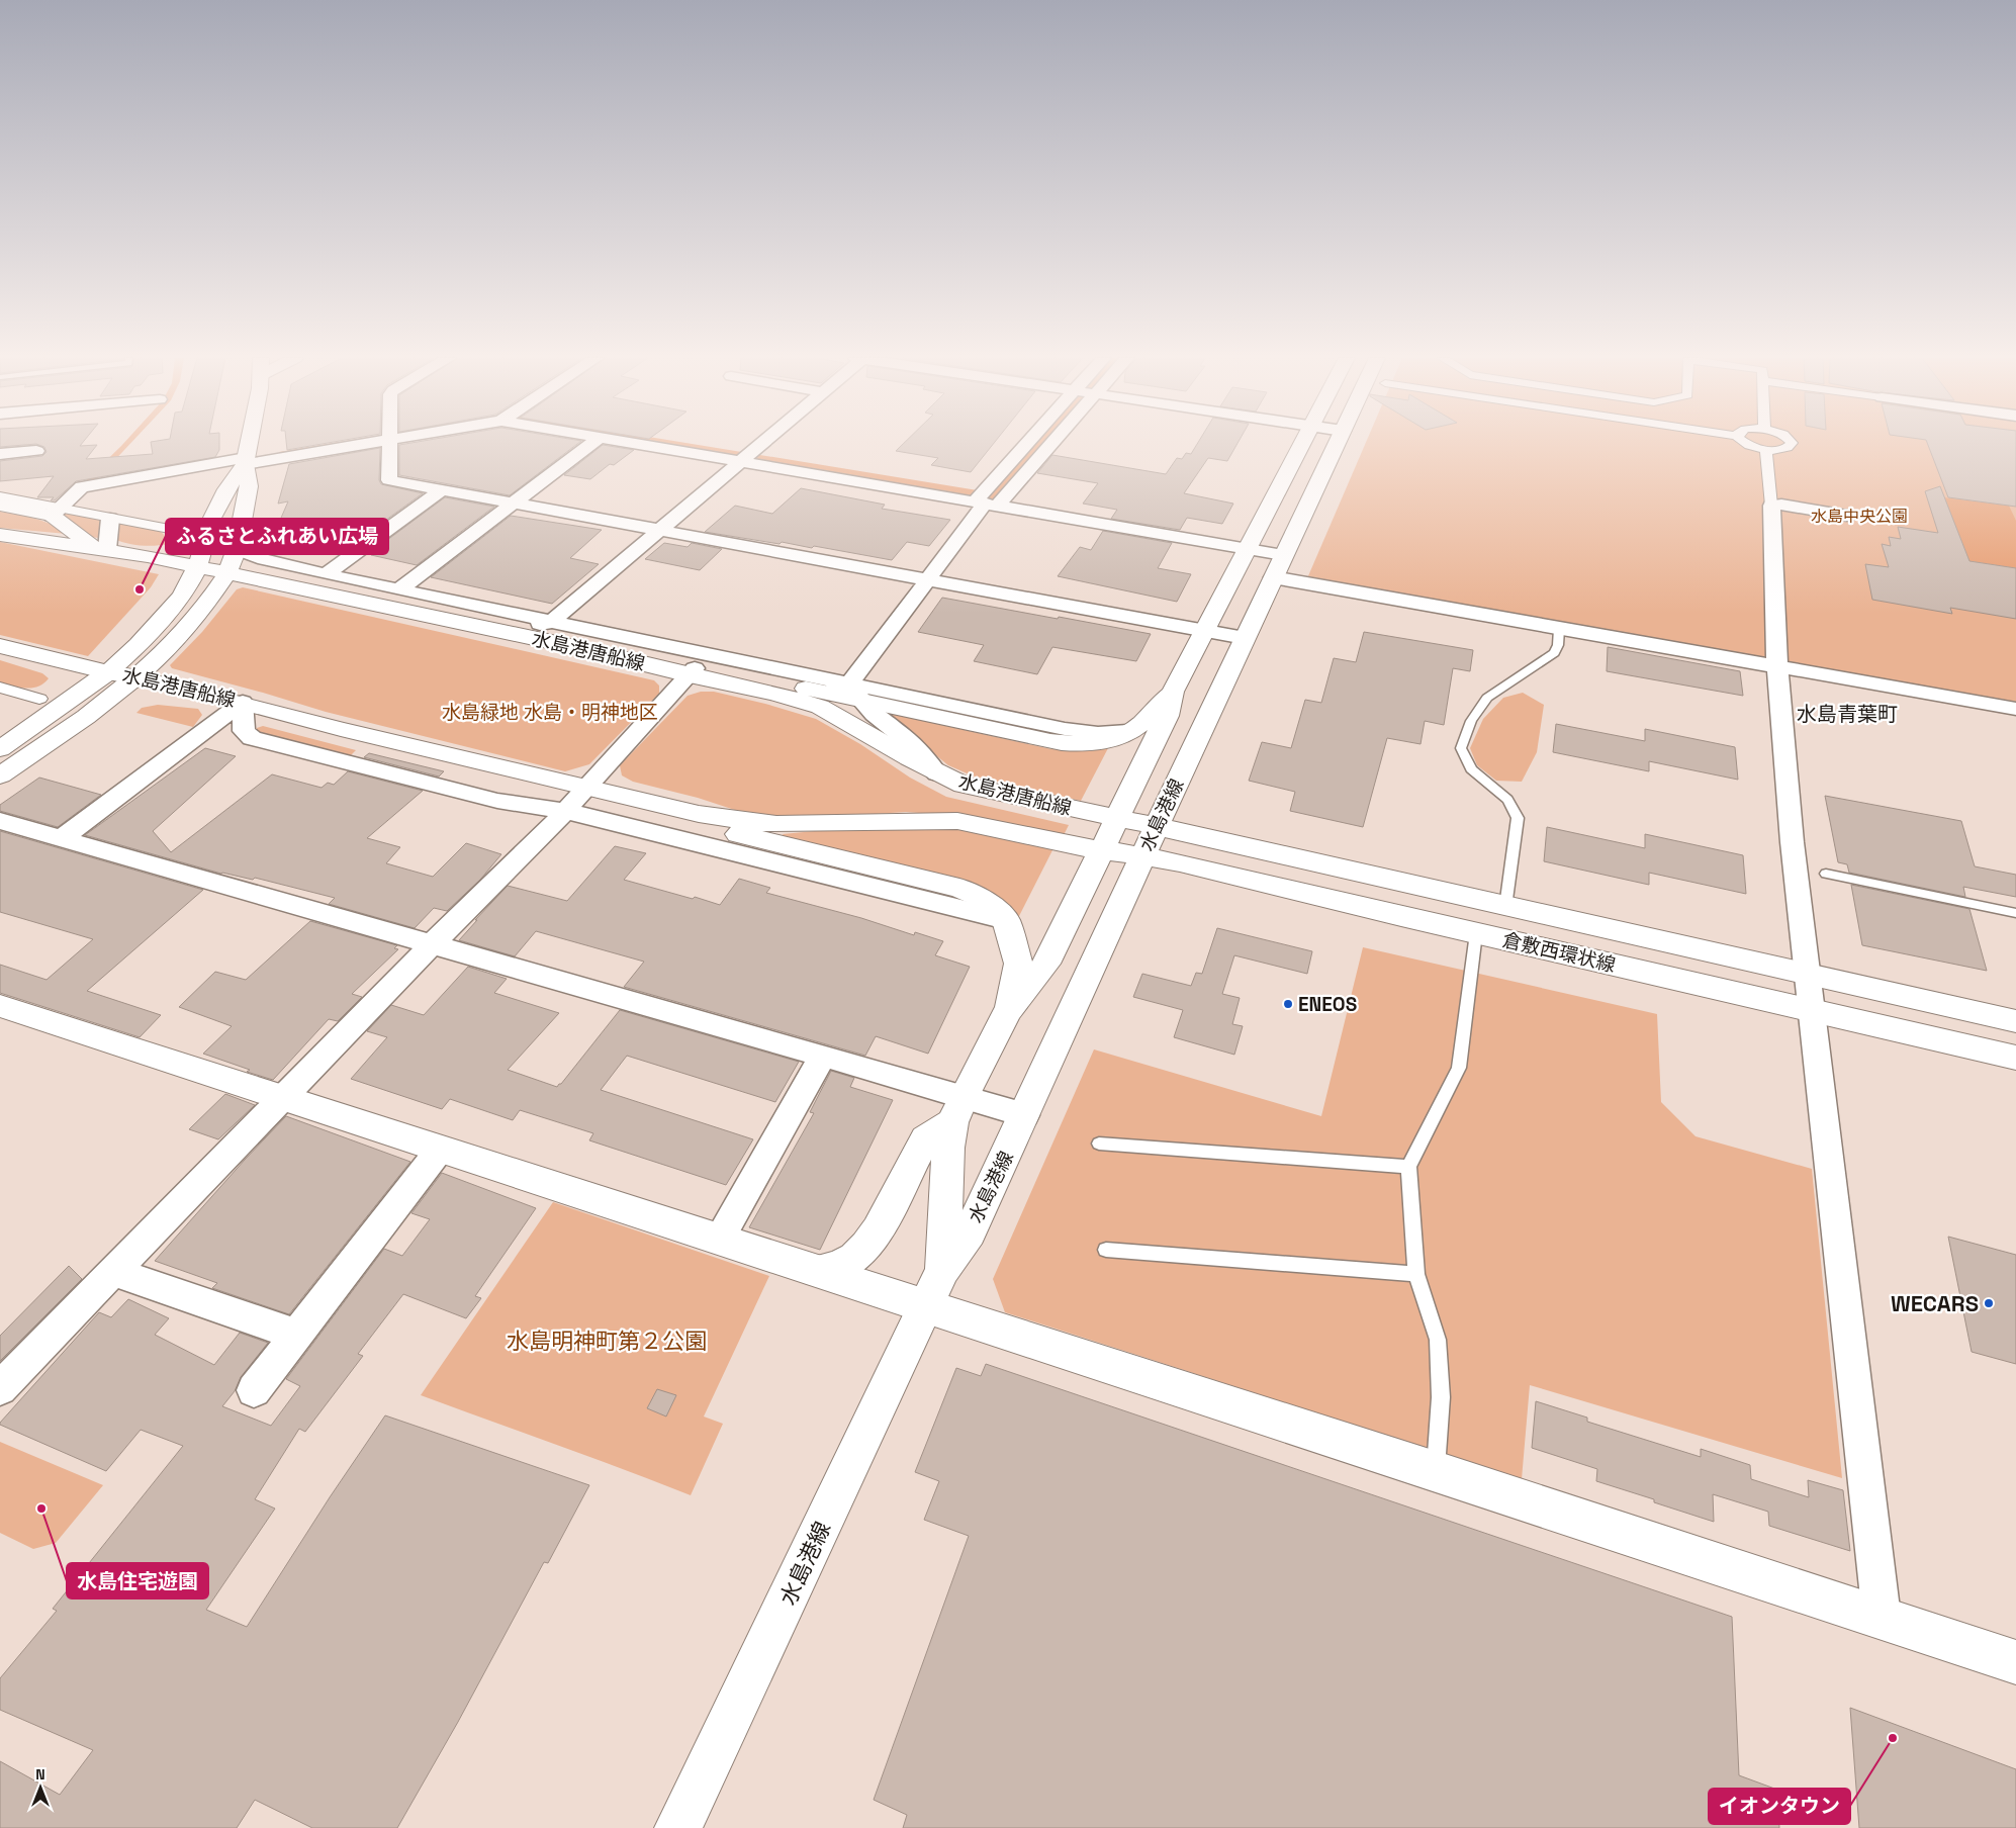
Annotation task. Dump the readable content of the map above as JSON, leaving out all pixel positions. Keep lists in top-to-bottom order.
{
  "streets": {
    "main road": ["水島港唐船線", "水島港線", "倉敷西環状線"]
  },
  "crossings": [
    ["水島港唐船線", "水島港線"],
    ["水島港唐船線", "倉敷西環状線"],
    ["水島港線", "倉敷西環状線"]
  ],
  "districts": ["水島青葉町"],
  "parks": ["水島中央公園", "水島緑地 水島・明神地区", "水島明神町第２公園"],
  "places": [
    "ふるさとふれあい広場",
    "ENEOS",
    "WECARS",
    "水島住宅遊園",
    "イオンタウン"
  ],
  "north": "top"
}
